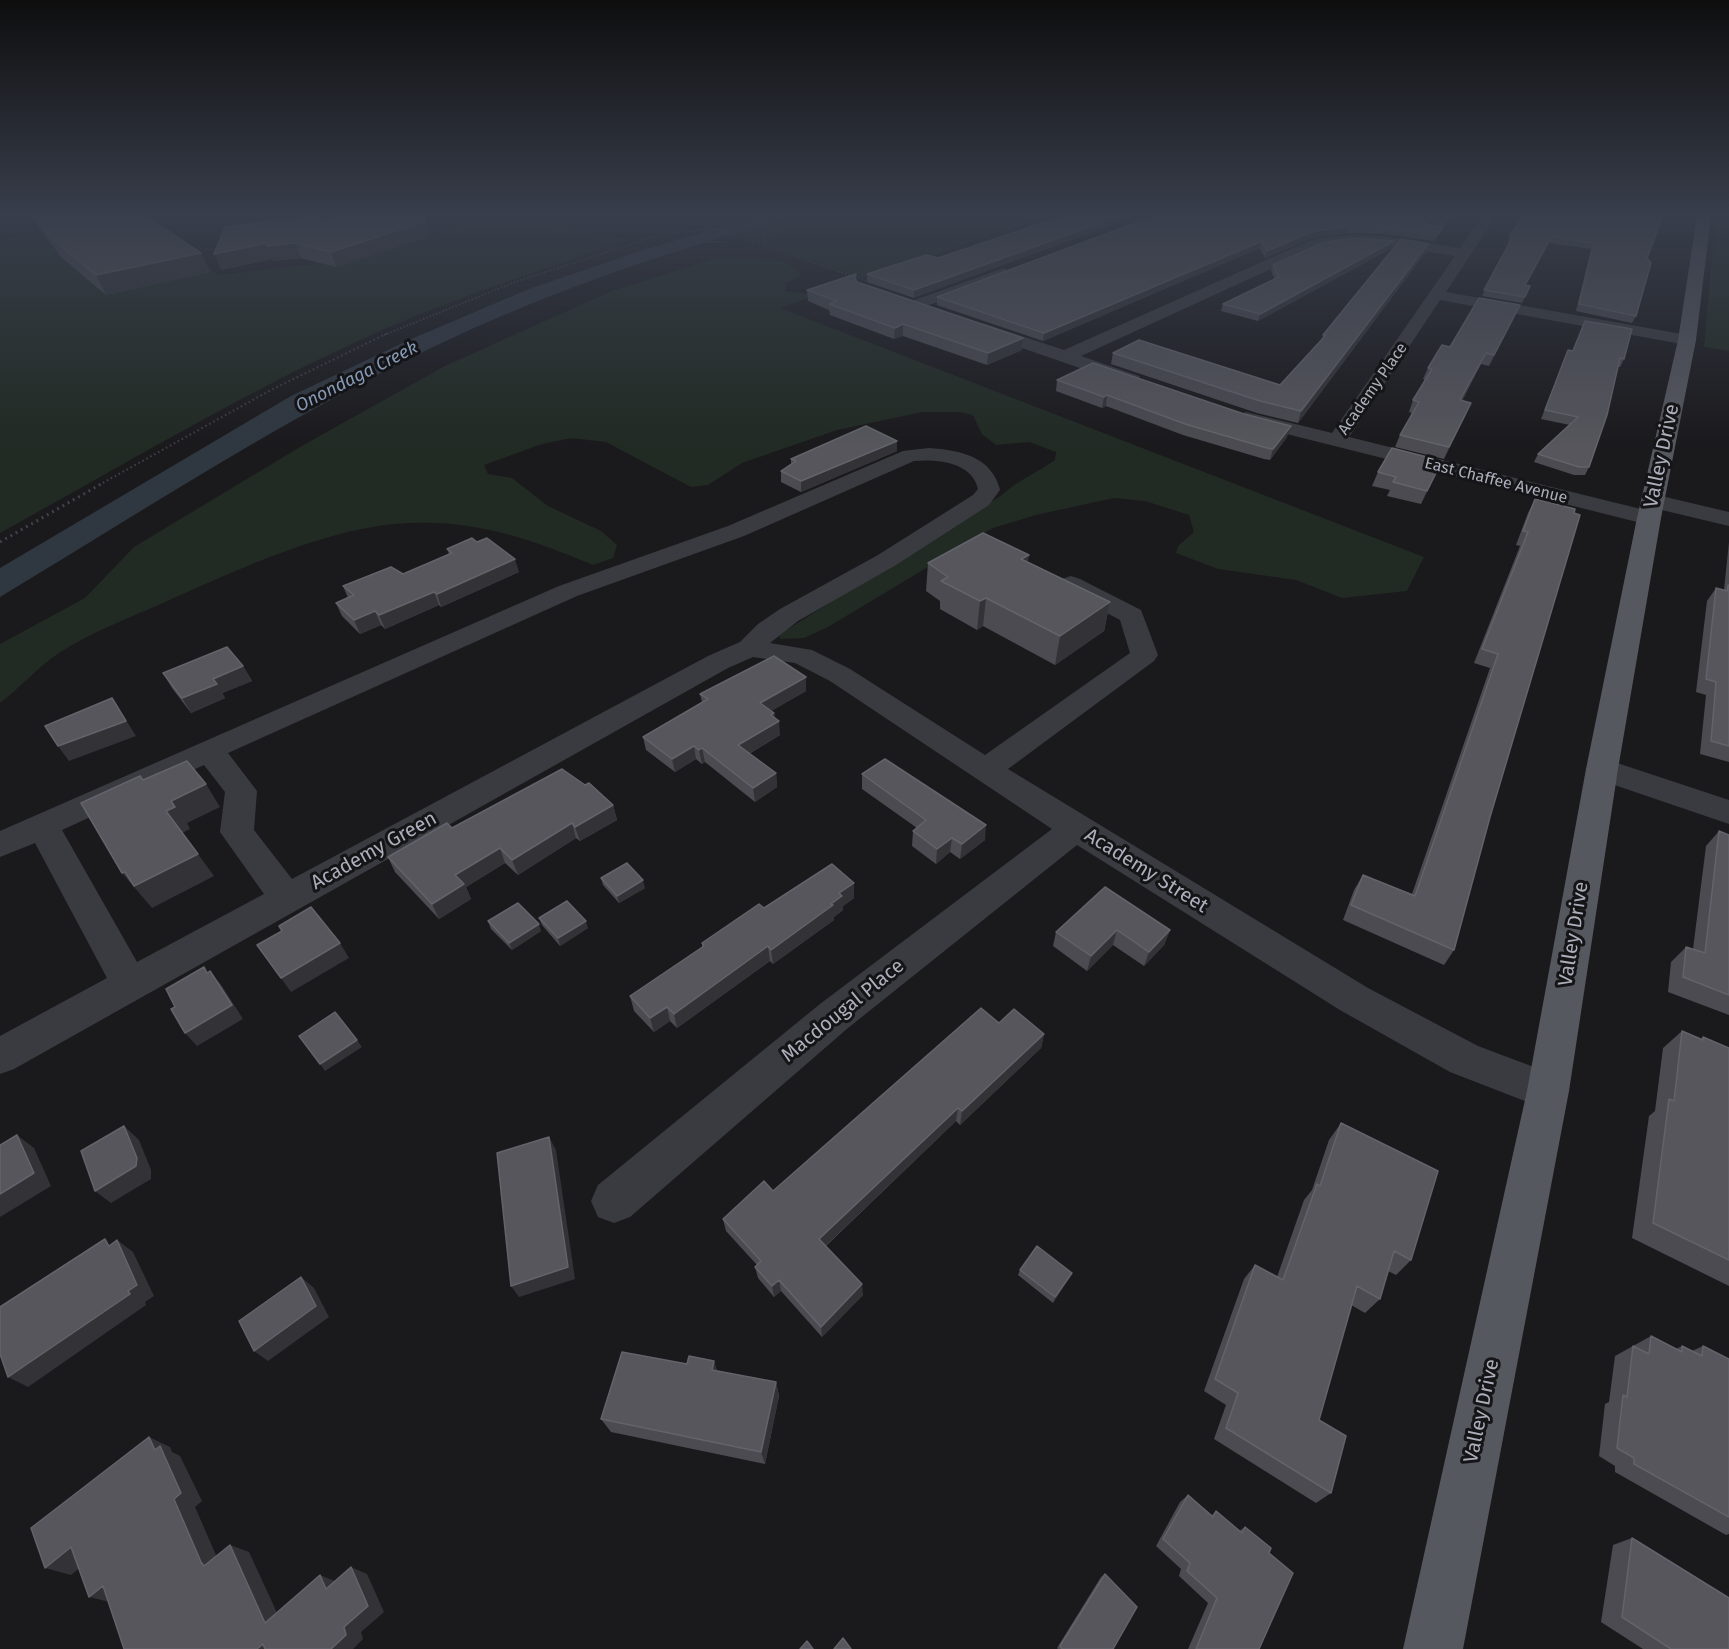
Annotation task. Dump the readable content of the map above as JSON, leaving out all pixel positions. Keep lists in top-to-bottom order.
{
  "streets": {
    "main road": ["Valley Drive"],
    "street": [
      "Academy Place",
      "East Chaffee Avenue",
      "Academy Green",
      "Academy Street",
      "Macdougal Place"
    ]
  },
  "crossings": [
    ["Academy Place", "East Chaffee Avenue"],
    ["Valley Drive", "East Chaffee Avenue"],
    ["Valley Drive", "Academy Street"],
    ["Academy Green", "Academy Street"],
    ["Academy Street", "Macdougal Place"]
  ],
  "water": ["Onondaga Creek"]
}
